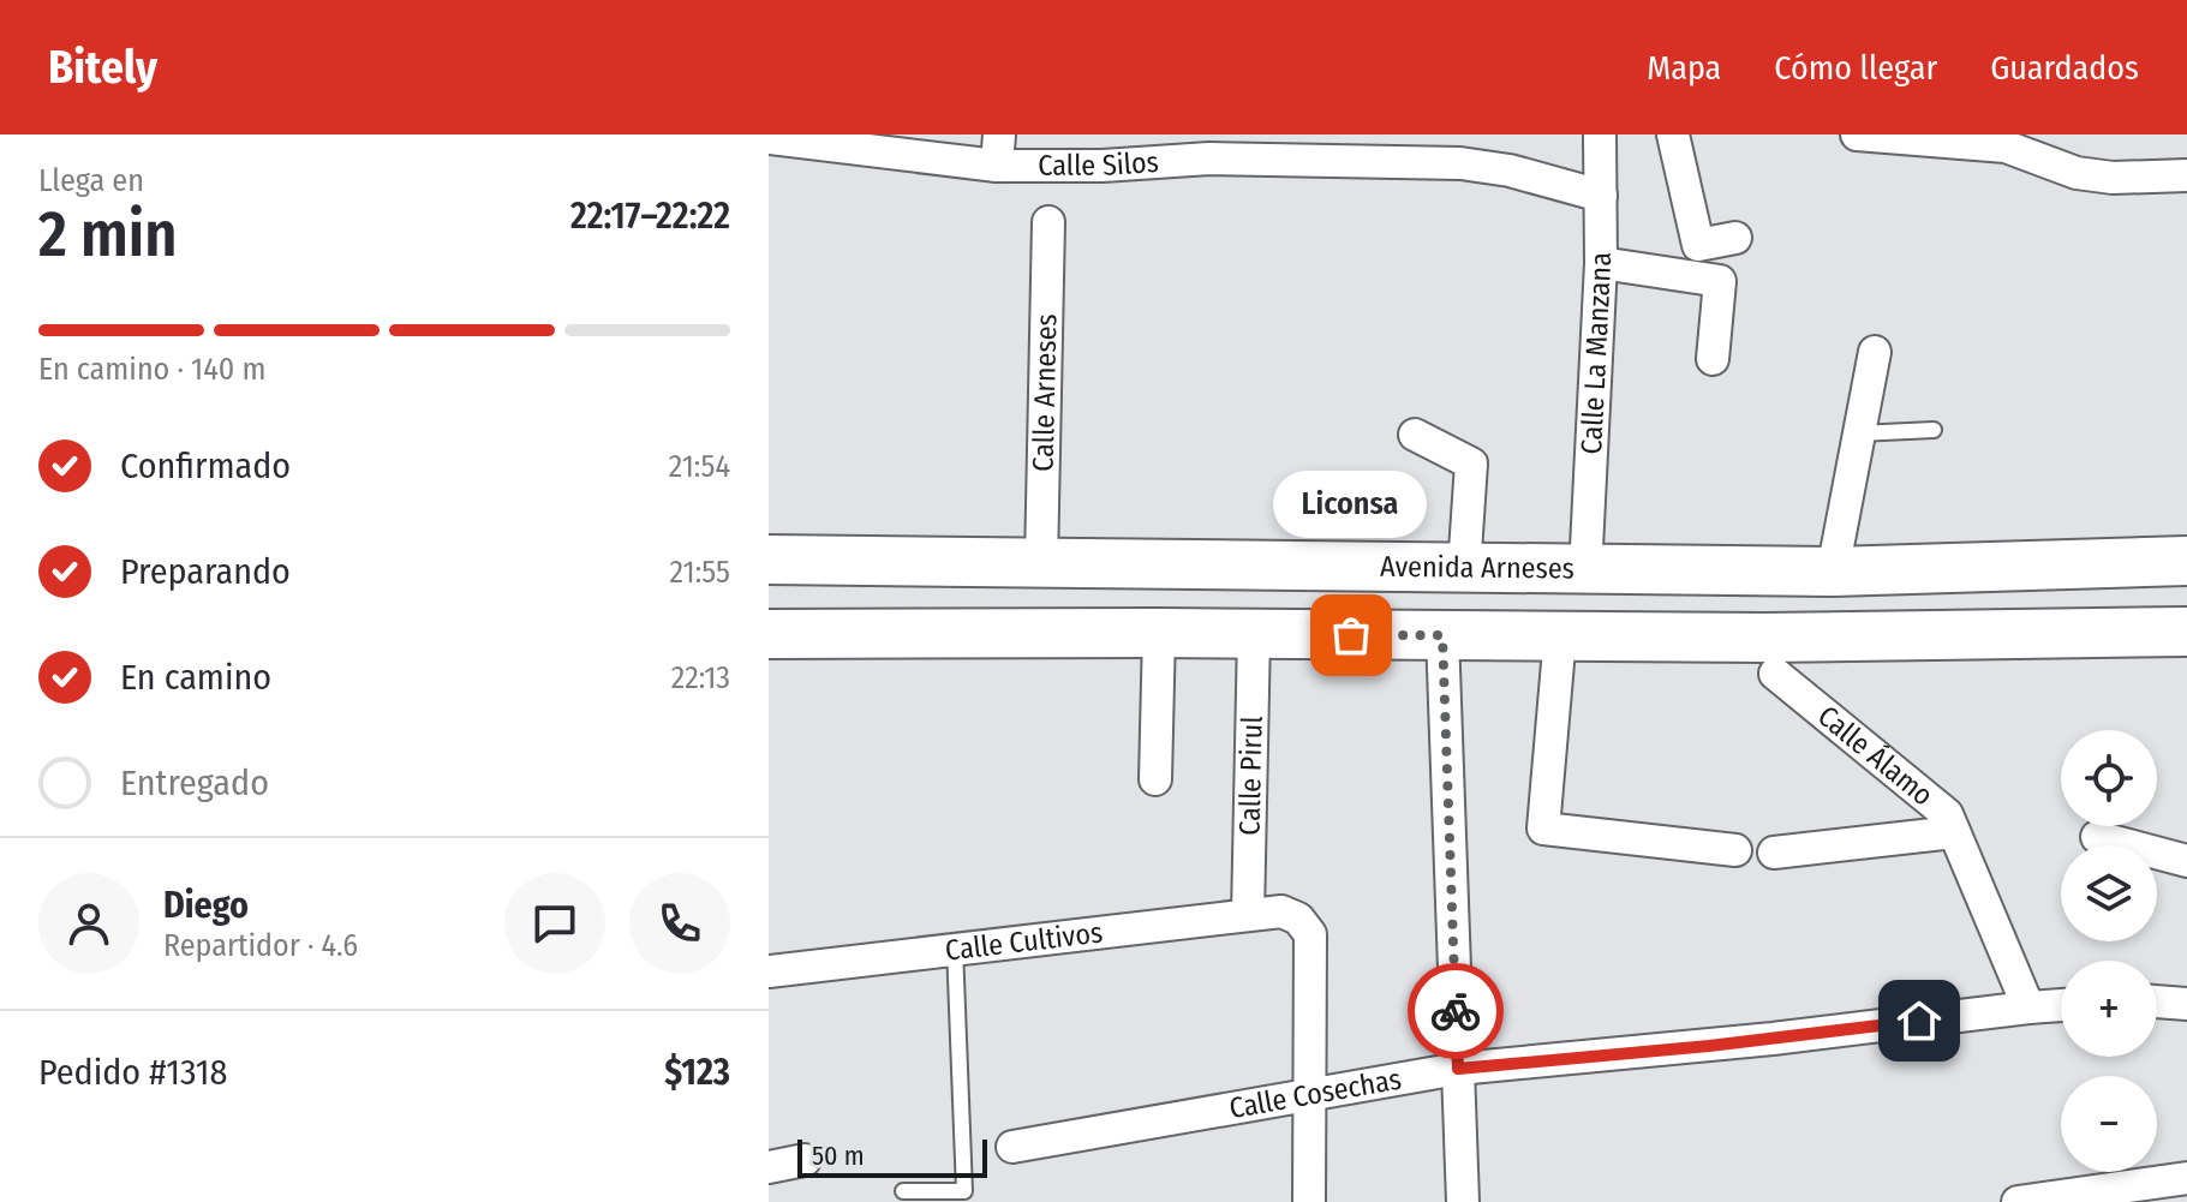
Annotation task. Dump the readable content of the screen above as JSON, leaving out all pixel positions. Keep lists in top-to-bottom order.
{
  "streets": {
    "main road": ["Avenida Arneses"],
    "street": [
      "Calle Silos",
      "Calle La Manzana",
      "Calle Arneses",
      "Calle Álamo",
      "Calle Pirul",
      "Calle Cultivos",
      "Calle Cosechas"
    ]
  },
  "crossings": [
    ["Calle Silos", "Calle La Manzana"],
    ["Calle La Manzana", "Avenida Arneses"],
    ["Calle Arneses", "Avenida Arneses"],
    ["Calle Álamo", "Calle Cosechas"],
    ["Calle Pirul", "Calle Cultivos"],
    ["Calle Cultivos", "Calle Cosechas"]
  ],
  "places": ["Liconsa"],
  "scale_bar": "50 m",
  "page": {
    "header": "Bitely",
    "nav": ["Mapa", "Cómo llegar", "Guardados"],
    "heading": ["2 min", "Llega en", "22:17–22:22"],
    "panel": [
      "Diego",
      "Repartidor · 4.6",
      "Pedido #1318",
      "$123"
    ],
    "bar": "En camino · 140 m",
    "list": [
      ["Confirmado", "21:54"],
      ["Preparando", "21:55"],
      ["En camino", "22:13"],
      "Entregado"
    ],
    "bubble": "Liconsa",
    "map_buttons": ["+", "−"],
    "scale": "50 m"
  }
}
